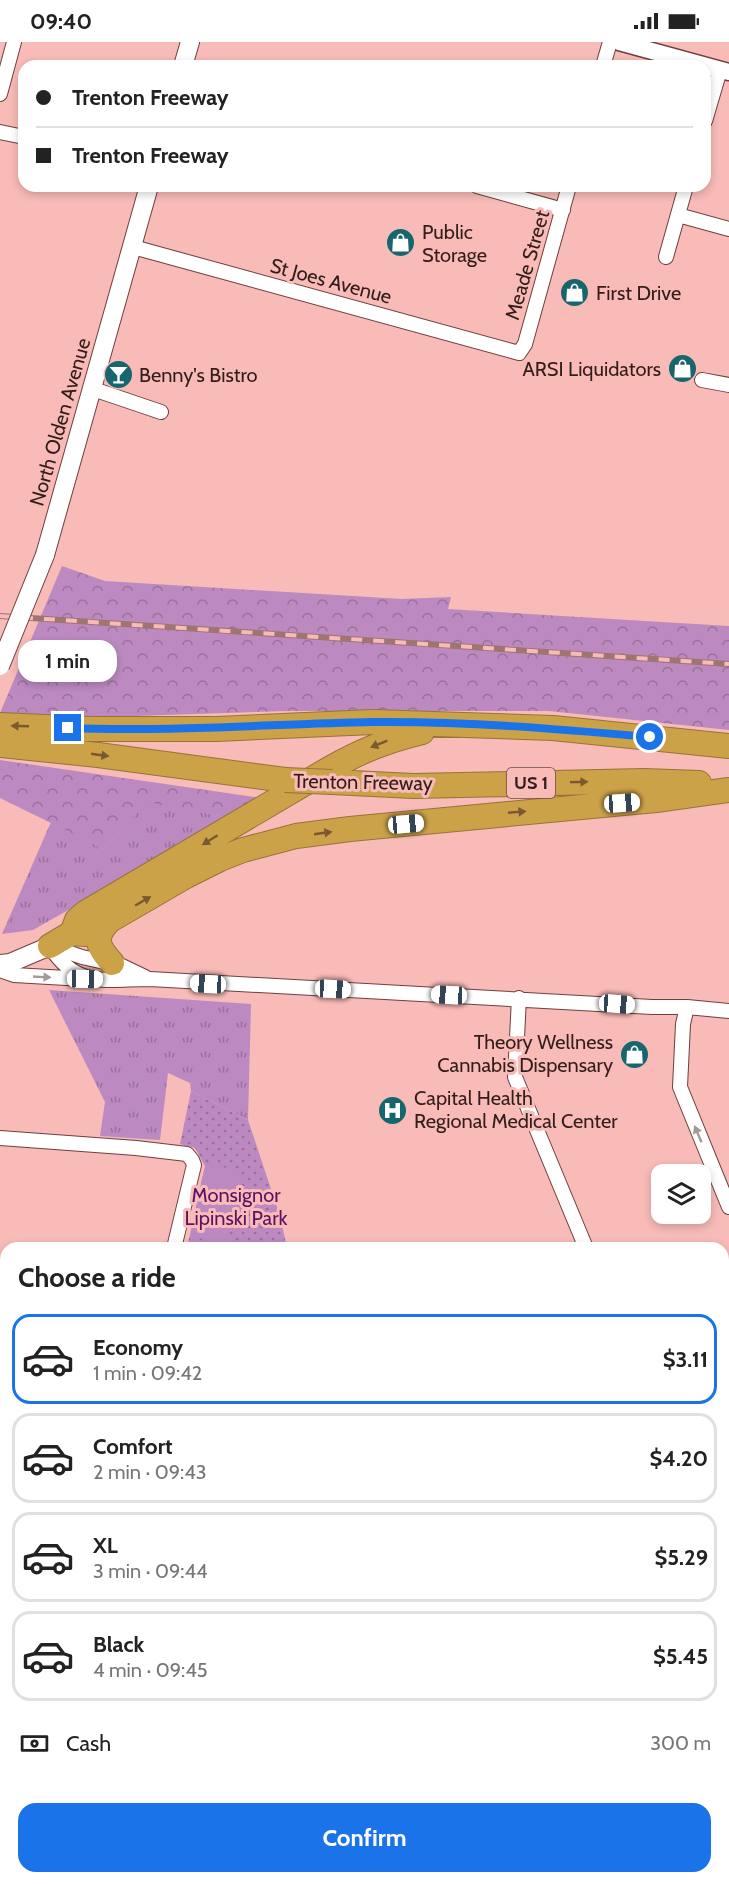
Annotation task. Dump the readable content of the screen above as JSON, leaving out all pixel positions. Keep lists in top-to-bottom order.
{
  "streets": {
    "highway": ["Trenton Freeway", "US 1"],
    "main road": ["North Olden Avenue"],
    "street": ["Meade Street", "St Joes Avenue"]
  },
  "crossings": [
    ["Meade Street", "St Joes Avenue"],
    ["St Joes Avenue", "North Olden Avenue"]
  ],
  "parks": ["Monsignor Lipinski Park"],
  "places": {
    "shop": [
      "Public Storage",
      "First Drive",
      "ARSI Liquidators",
      "Theory Wellness Cannabis Dispensary"
    ],
    "bar": ["Benny's Bistro"],
    "hospital": ["Capital Health Regional Medical Center"]
  },
  "page": {
    "status": "09:40",
    "banner": ["Trenton Freeway", "Trenton Freeway"],
    "bubble": "1 min",
    "heading": "Choose a ride",
    "list": [
      {
        "name": "Economy",
        "note": "1 min · 09:42",
        "value": "$3.11"
      },
      {
        "name": "Comfort",
        "note": "2 min · 09:43",
        "value": "$4.20"
      },
      {
        "name": "XL",
        "note": "3 min · 09:44",
        "value": "$5.29"
      },
      {
        "name": "Black",
        "note": "4 min · 09:45",
        "value": "$5.45"
      }
    ],
    "pay": ["Cash", "300 m"],
    "buttons": "Confirm"
  }
}
